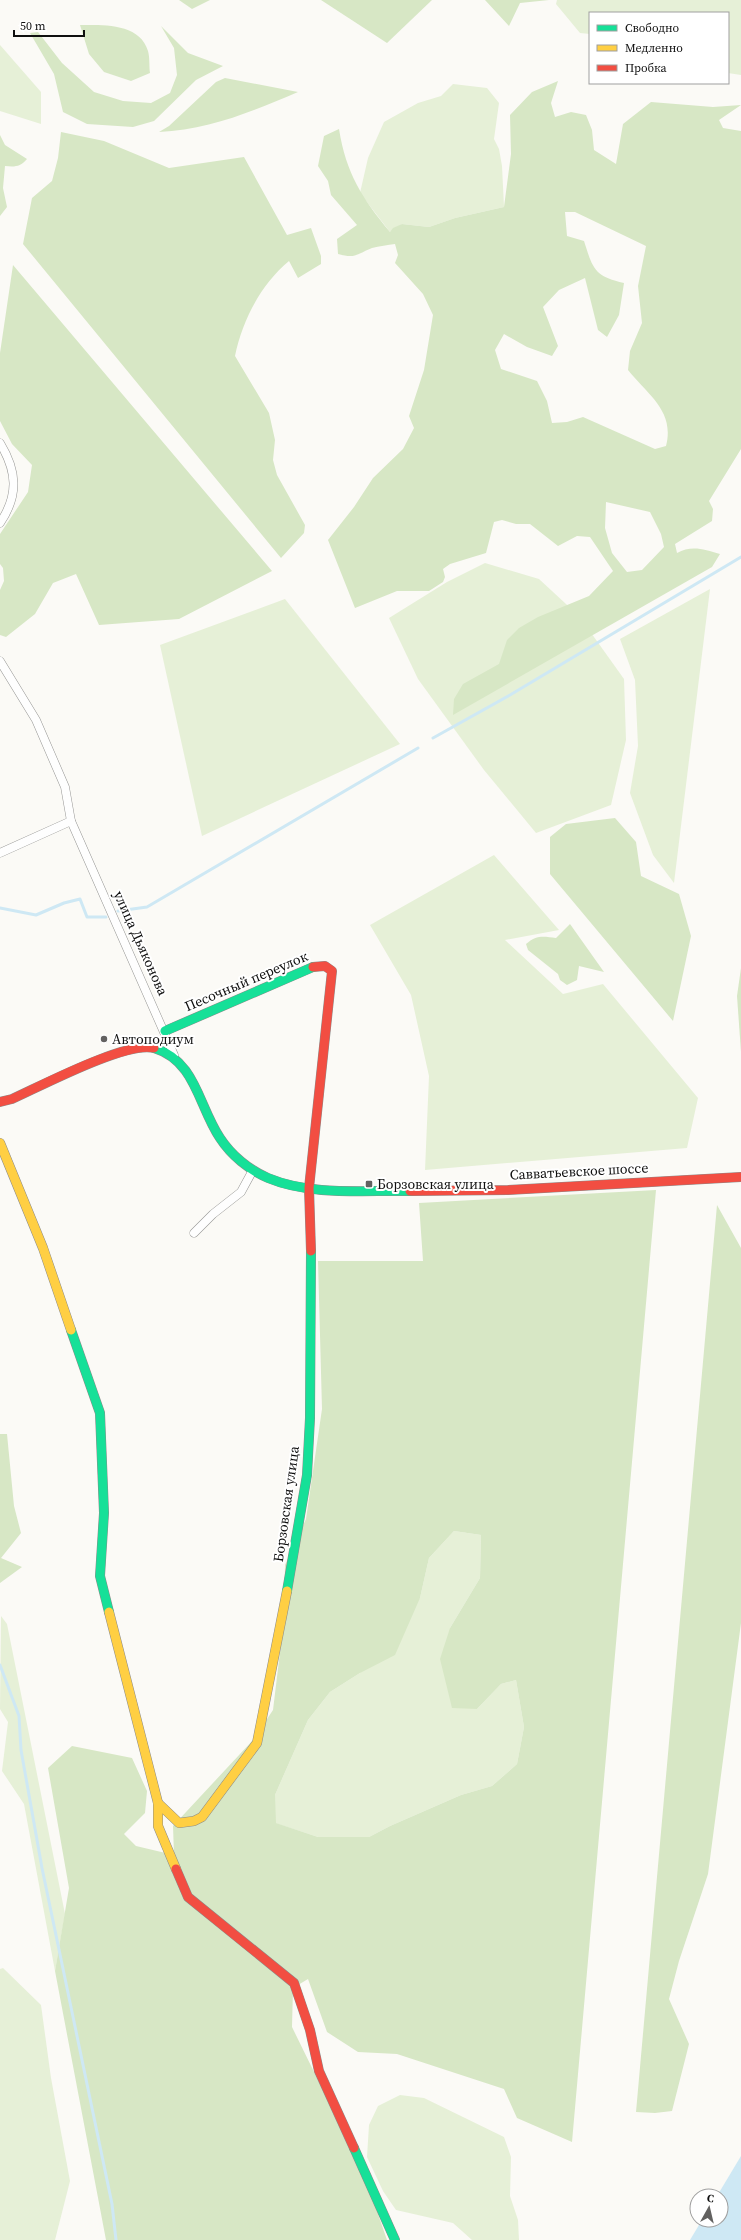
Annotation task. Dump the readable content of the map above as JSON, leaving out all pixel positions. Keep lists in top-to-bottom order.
{
  "streets": {
    "street": [
      "улица Дьяконова",
      "Песочный переулок",
      "Савватьевское шоссе",
      "Борзовская улица"
    ]
  },
  "crossings": [
    ["улица Дьяконова", "Песочный переулок"],
    ["улица Дьяконова", "Савватьевское шоссе"],
    ["улица Дьяконова", "Борзовская улица"],
    ["Песочный переулок", "Борзовская улица"],
    ["Савватьевское шоссе", "Борзовская улица"]
  ],
  "places": {
    "other": ["Автоподиум"],
    "transit": ["Борзовская улица"]
  },
  "legend": ["Свободно", "Медленно", "Пробка"],
  "scale_bar": "50 m",
  "north": "top"
}
